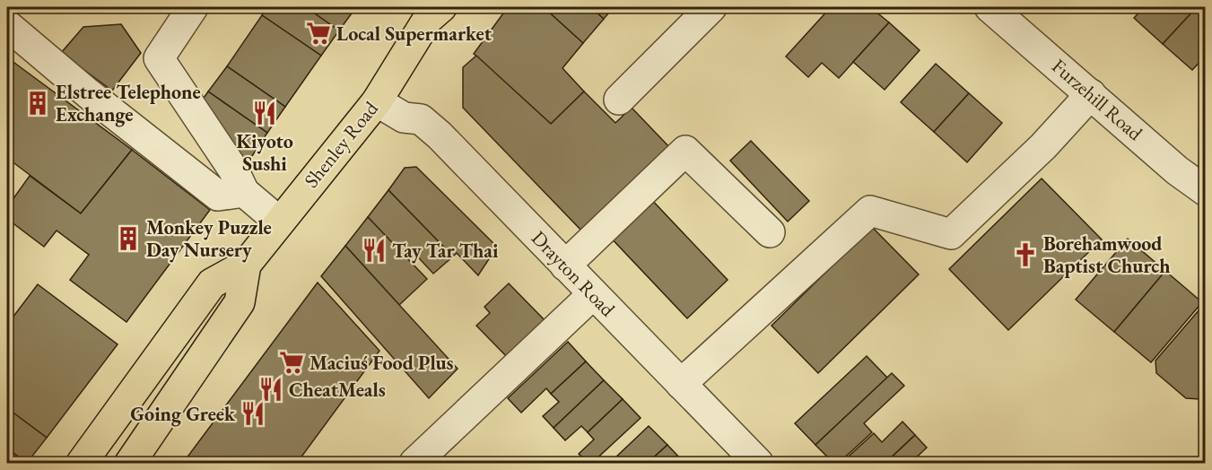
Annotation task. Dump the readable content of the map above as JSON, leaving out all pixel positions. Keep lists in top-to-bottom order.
{
  "streets": {
    "main road": ["Shenley Road"],
    "street": ["Furzehill Road", "Drayton Road"]
  },
  "crossings": [
    ["Shenley Road", "Drayton Road"]
  ],
  "places": {
    "supermarket": ["Local Supermarket", "Maciuś Food Plus"],
    "building": ["Elstree Telephone Exchange", "Monkey Puzzle Day Nursery"],
    "restaurant": [
      "Kiyoto Sushi",
      "Tay Tar Thai",
      "CheatMeals",
      "Going Greek"
    ],
    "church": ["Borehamwood Baptist Church"]
  }
}
